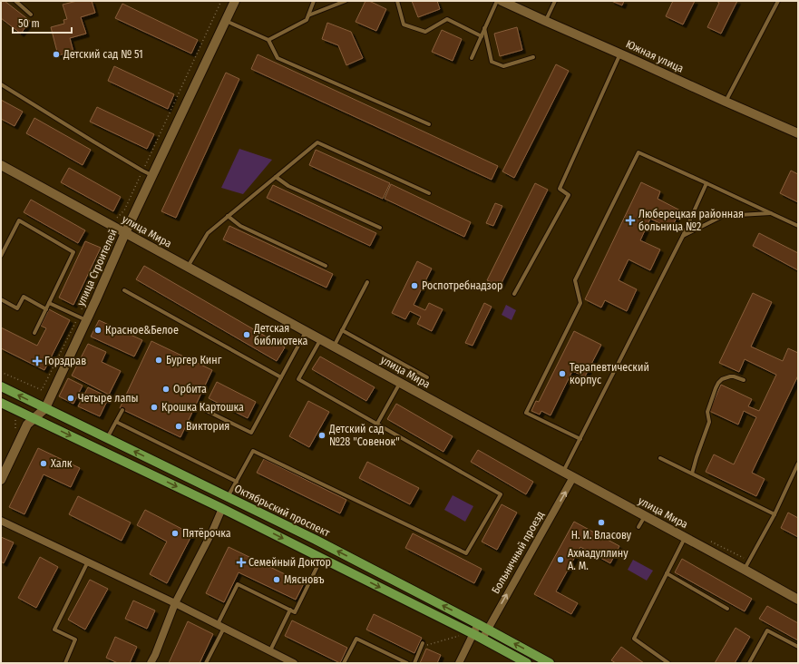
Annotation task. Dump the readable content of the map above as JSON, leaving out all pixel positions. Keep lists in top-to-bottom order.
{
  "streets": {
    "main road": ["Октябрьский проспект"],
    "street": [
      "Южная улица",
      "улица Мира",
      "улица Строителей",
      "Больничный проезд"
    ]
  },
  "crossings": [
    ["улица Мира", "улица Строителей"],
    ["улица Мира", "Больничный проезд"],
    ["улица Строителей", "Октябрьский проспект"],
    ["Октябрьский проспект", "Больничный проезд"]
  ],
  "one_way": ["Больничный проезд"],
  "places": {
    "other": [
      "Детский сад № 51",
      "Роспотребнадзор",
      "Красное&Белое",
      "Детская библиотека",
      "Бургер Кинг",
      "Терапевтический корпус",
      "Орбита",
      "Четыре лапы",
      "Крошка Картошка",
      "Виктория",
      "Детский сад №28 \"Совенок\"",
      "Халк",
      "Н. И. Власову",
      "Пятёрочка",
      "Ахмадуллину А. М.",
      "Мясновъ"
    ],
    "health": ["Люберецкая районная больница №2", "Горздрав", "Семейный Доктор"]
  },
  "scale_bar": "50 m"
}
